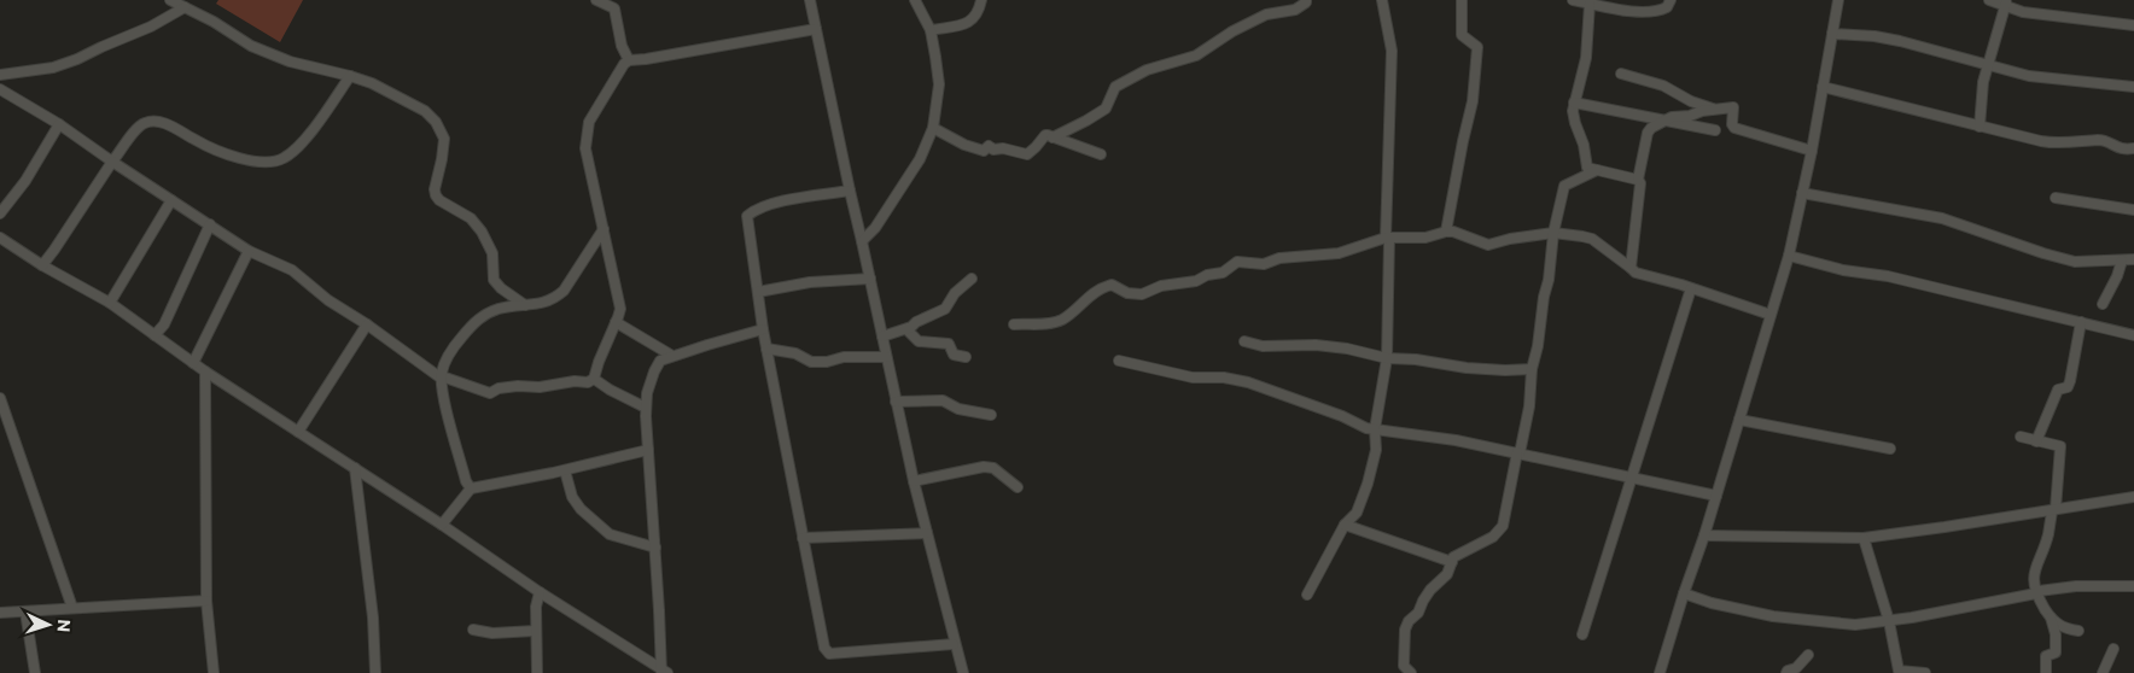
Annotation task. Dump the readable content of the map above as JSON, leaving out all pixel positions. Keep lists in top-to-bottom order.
{
  "north": "right"
}
